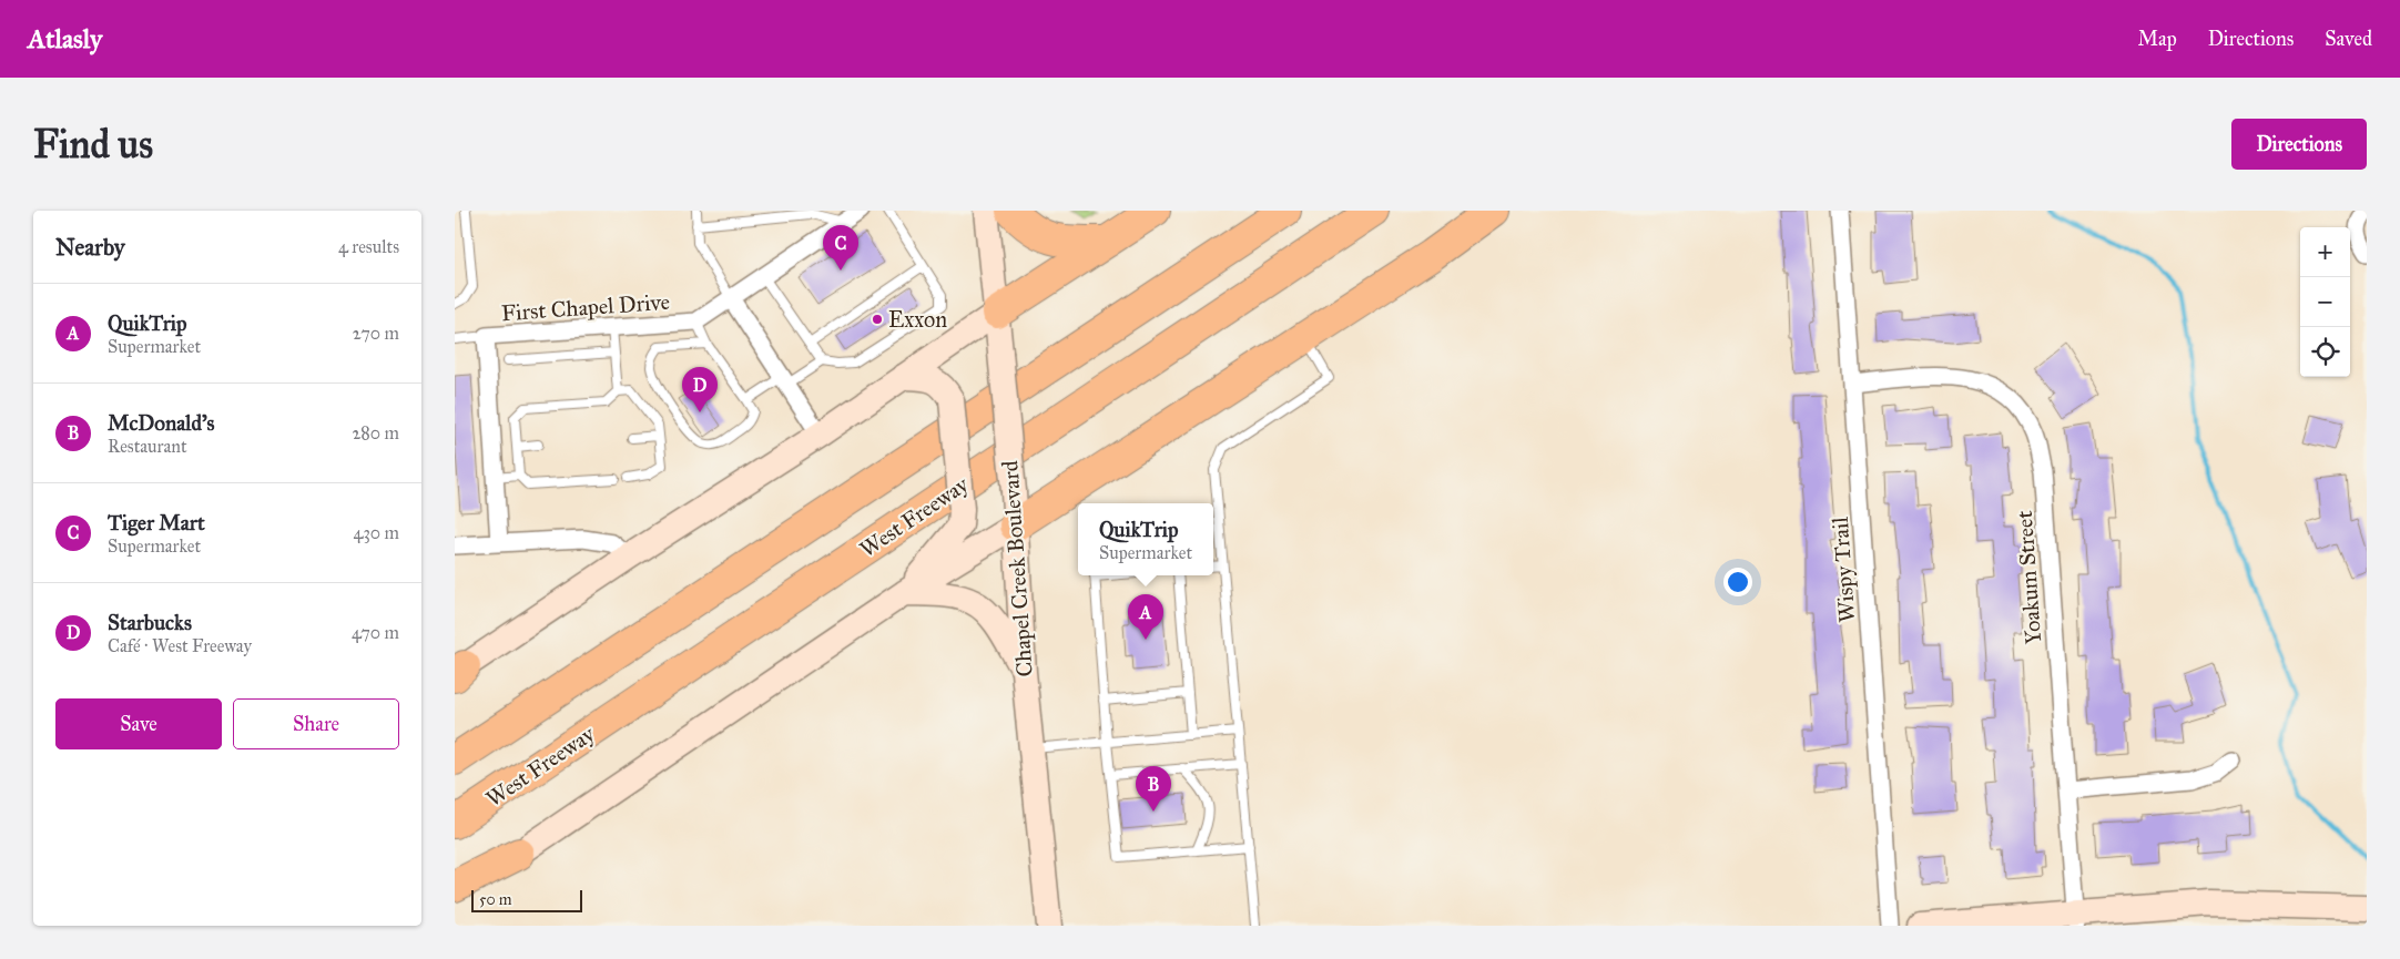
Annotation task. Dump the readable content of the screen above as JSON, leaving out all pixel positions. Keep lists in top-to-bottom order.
{
  "streets": {
    "highway": ["West Freeway"],
    "main road": ["Chapel Creek Boulevard"],
    "street": ["First Chapel Drive", "Wispy Trail", "Yoakum Street"]
  },
  "crossings": [
    ["Wispy Trail", "Yoakum Street"]
  ],
  "places": ["Exxon"],
  "scale_bar": "50 m",
  "page": {
    "header": "Atlasly",
    "nav": ["Map", "Directions", "Saved"],
    "buttons": [
      "Directions",
      ["Save", "Share"]
    ],
    "title": "Find us",
    "heading": ["Nearby", "4 results"],
    "pins": [
      "C",
      "D",
      "A",
      "B"
    ],
    "map_buttons": ["+", "−"],
    "list": [
      {
        "mark": "A",
        "name": "QuikTrip",
        "note": "Supermarket",
        "value": "270 m"
      },
      {
        "mark": "B",
        "name": "McDonald's",
        "note": "Restaurant",
        "value": "280 m"
      },
      {
        "mark": "C",
        "name": "Tiger Mart",
        "note": "Supermarket",
        "value": "430 m"
      },
      {
        "mark": "D",
        "name": "Starbucks",
        "note": "Café · West Freeway",
        "value": "470 m"
      }
    ],
    "popup": ["QuikTrip", "Supermarket"],
    "scale": "50 m"
  }
}
